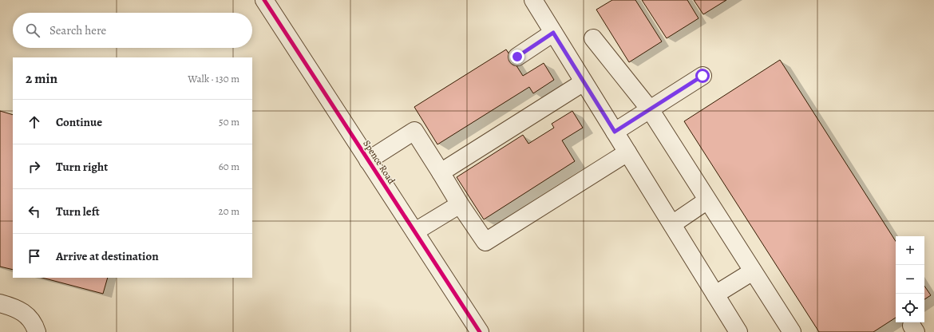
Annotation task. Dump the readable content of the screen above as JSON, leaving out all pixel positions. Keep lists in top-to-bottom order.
{
  "streets": {
    "street": ["Spence Road"]
  },
  "page": {
    "search": "Search here",
    "heading": ["2 min", "Walk · 130 m"],
    "list": [
      ["Continue", "50 m"],
      ["Turn right", "60 m"],
      ["Turn left", "20 m"],
      "Arrive at destination"
    ],
    "map_buttons": ["+", "−"]
  }
}
